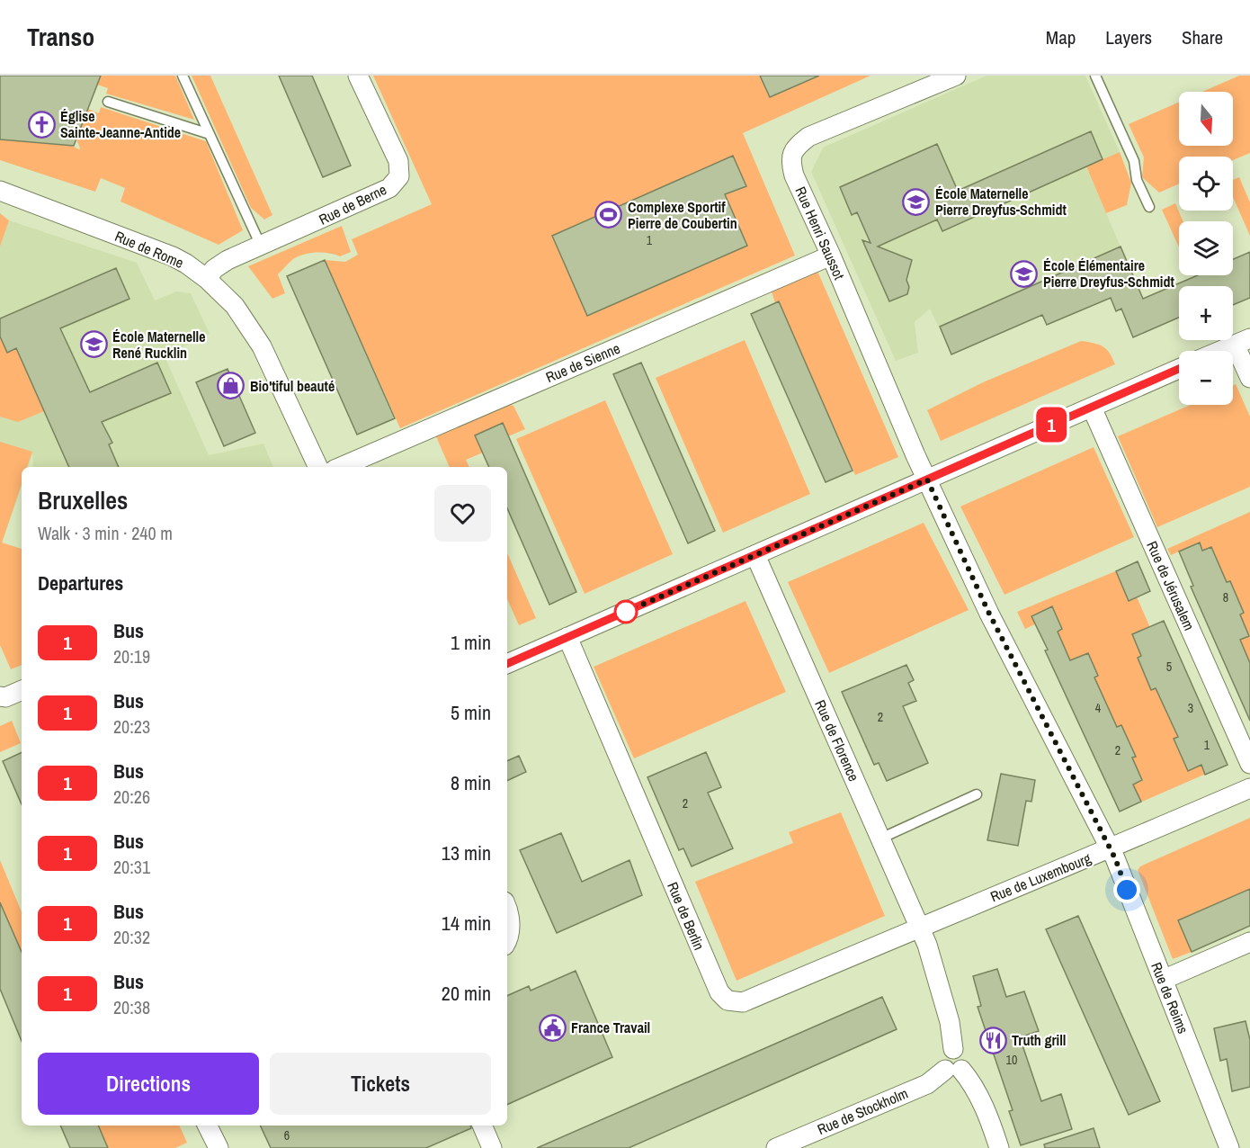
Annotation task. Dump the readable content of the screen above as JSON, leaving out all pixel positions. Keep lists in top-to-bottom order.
{
  "streets": {
    "street": [
      "Rue de Berne",
      "Rue Henri Saussot",
      "Rue de Rome",
      "Rue de Sienne",
      "Rue de Jérusalem",
      "Rue de Florence",
      "Rue de Luxembourg",
      "Rue de Berlin",
      "Rue de Reims",
      "Rue de Stockholm"
    ]
  },
  "crossings": [
    ["Rue de Berne", "Rue de Rome"],
    ["Rue Henri Saussot", "Rue de Sienne"],
    ["Rue Henri Saussot", "Rue de Luxembourg"],
    ["Rue Henri Saussot", "Rue de Reims"],
    ["Rue de Florence", "Rue de Luxembourg"],
    ["Rue de Florence", "Rue de Berlin"],
    ["Rue de Florence", "Rue de Stockholm"],
    ["Rue de Luxembourg", "Rue de Berlin"],
    ["Rue de Luxembourg", "Rue de Reims"]
  ],
  "places": {
    "church": ["Église Sainte-Jeanne-Antide"],
    "school or university": ["École Maternelle Pierre Dreyfus-Schmidt", "École Élémentaire Pierre Dreyfus-Schmidt", "École Maternelle René Rucklin"],
    "sports": ["Complexe Sportif Pierre de Coubertin"],
    "shop": ["Bio'tiful beauté"],
    "public building": ["France Travail"],
    "restaurant": ["Truth grill"]
  },
  "lines": ["bus line 1"],
  "house_numbers": [
    "1",
    "8",
    "5",
    "4",
    "3",
    "2",
    "1",
    "2",
    "2",
    "10",
    "6"
  ],
  "north": "bottom",
  "page": {
    "header": "Transo",
    "nav": ["Map", "Layers", "Share"],
    "on_map": "1",
    "map_buttons": ["+", "−"],
    "heading": [
      ["Bruxelles", "Walk · 3 min · 240 m"],
      "Departures"
    ],
    "list": [
      {
        "mark": "1",
        "name": "Bus",
        "note": "20:19",
        "value": "1 min"
      },
      {
        "mark": "1",
        "name": "Bus",
        "note": "20:23",
        "value": "5 min"
      },
      {
        "mark": "1",
        "name": "Bus",
        "note": "20:26",
        "value": "8 min"
      },
      {
        "mark": "1",
        "name": "Bus",
        "note": "20:31",
        "value": "13 min"
      },
      {
        "mark": "1",
        "name": "Bus",
        "note": "20:32",
        "value": "14 min"
      },
      {
        "mark": "1",
        "name": "Bus",
        "note": "20:38",
        "value": "20 min"
      }
    ],
    "buttons": ["Directions", "Tickets"]
  }
}
